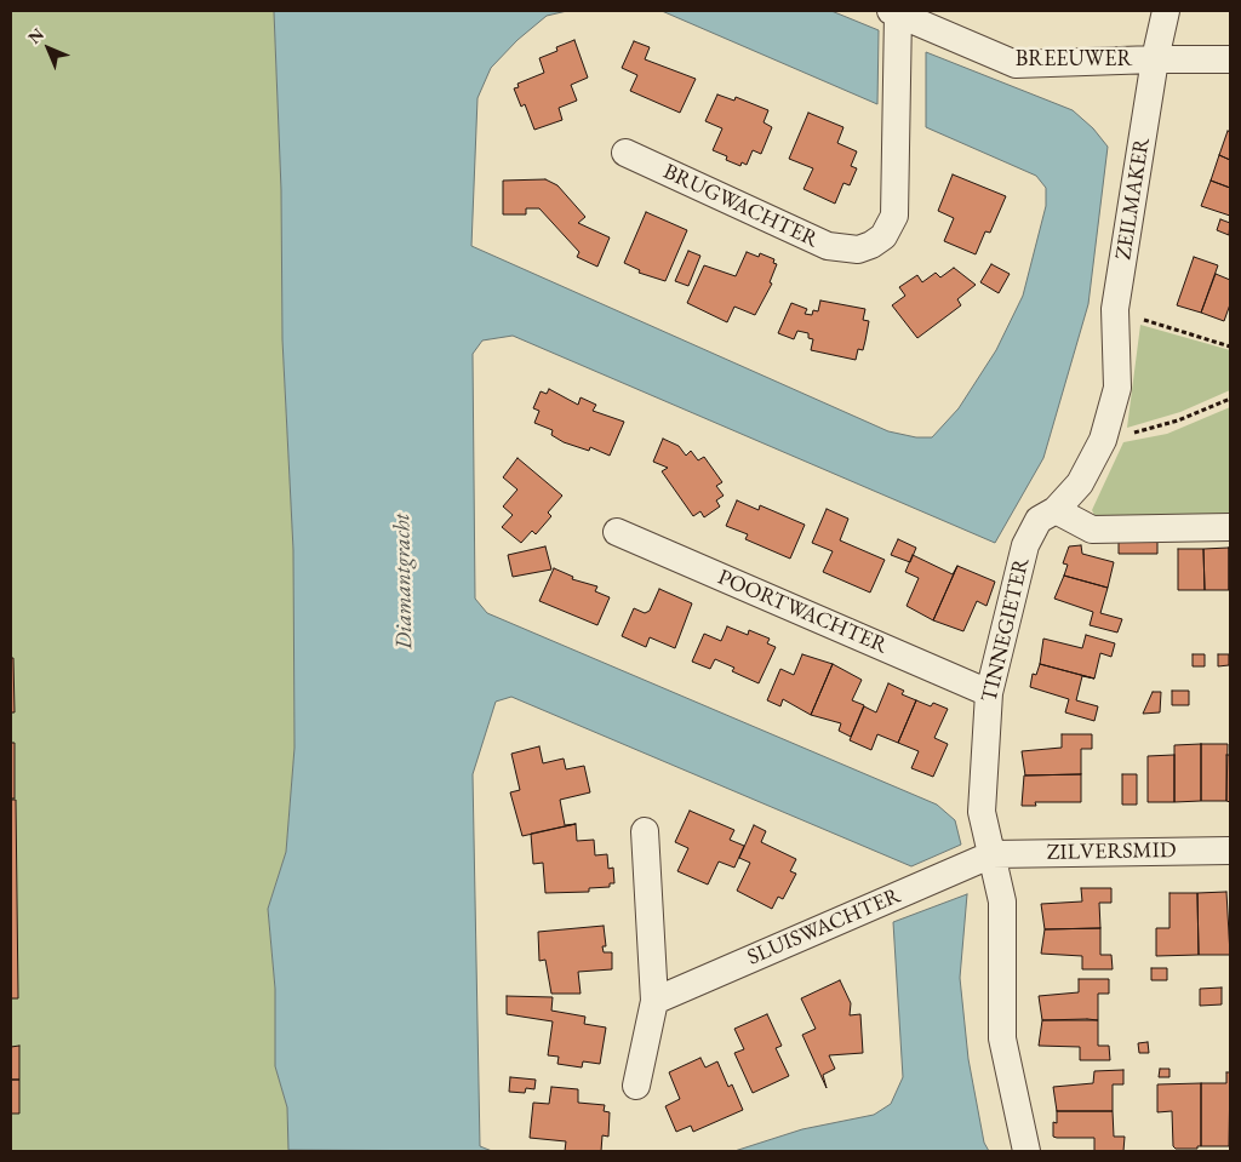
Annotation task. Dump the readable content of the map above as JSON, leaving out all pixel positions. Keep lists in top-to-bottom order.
{
  "streets": {
    "street": [
      "BREEUWER",
      "ZEILMAKER",
      "BRUGWACHTER",
      "POORTWACHTER",
      "TINNEGIETER",
      "ZILVERSMID",
      "SLUISWACHTER"
    ]
  },
  "crossings": [
    ["BREEUWER", "ZEILMAKER"],
    ["BREEUWER", "BRUGWACHTER"],
    ["ZEILMAKER", "TINNEGIETER"],
    ["POORTWACHTER", "TINNEGIETER"],
    ["TINNEGIETER", "ZILVERSMID"],
    ["TINNEGIETER", "SLUISWACHTER"],
    ["ZILVERSMID", "SLUISWACHTER"]
  ],
  "water": ["Diamantgracht"],
  "north": "top left"
}
